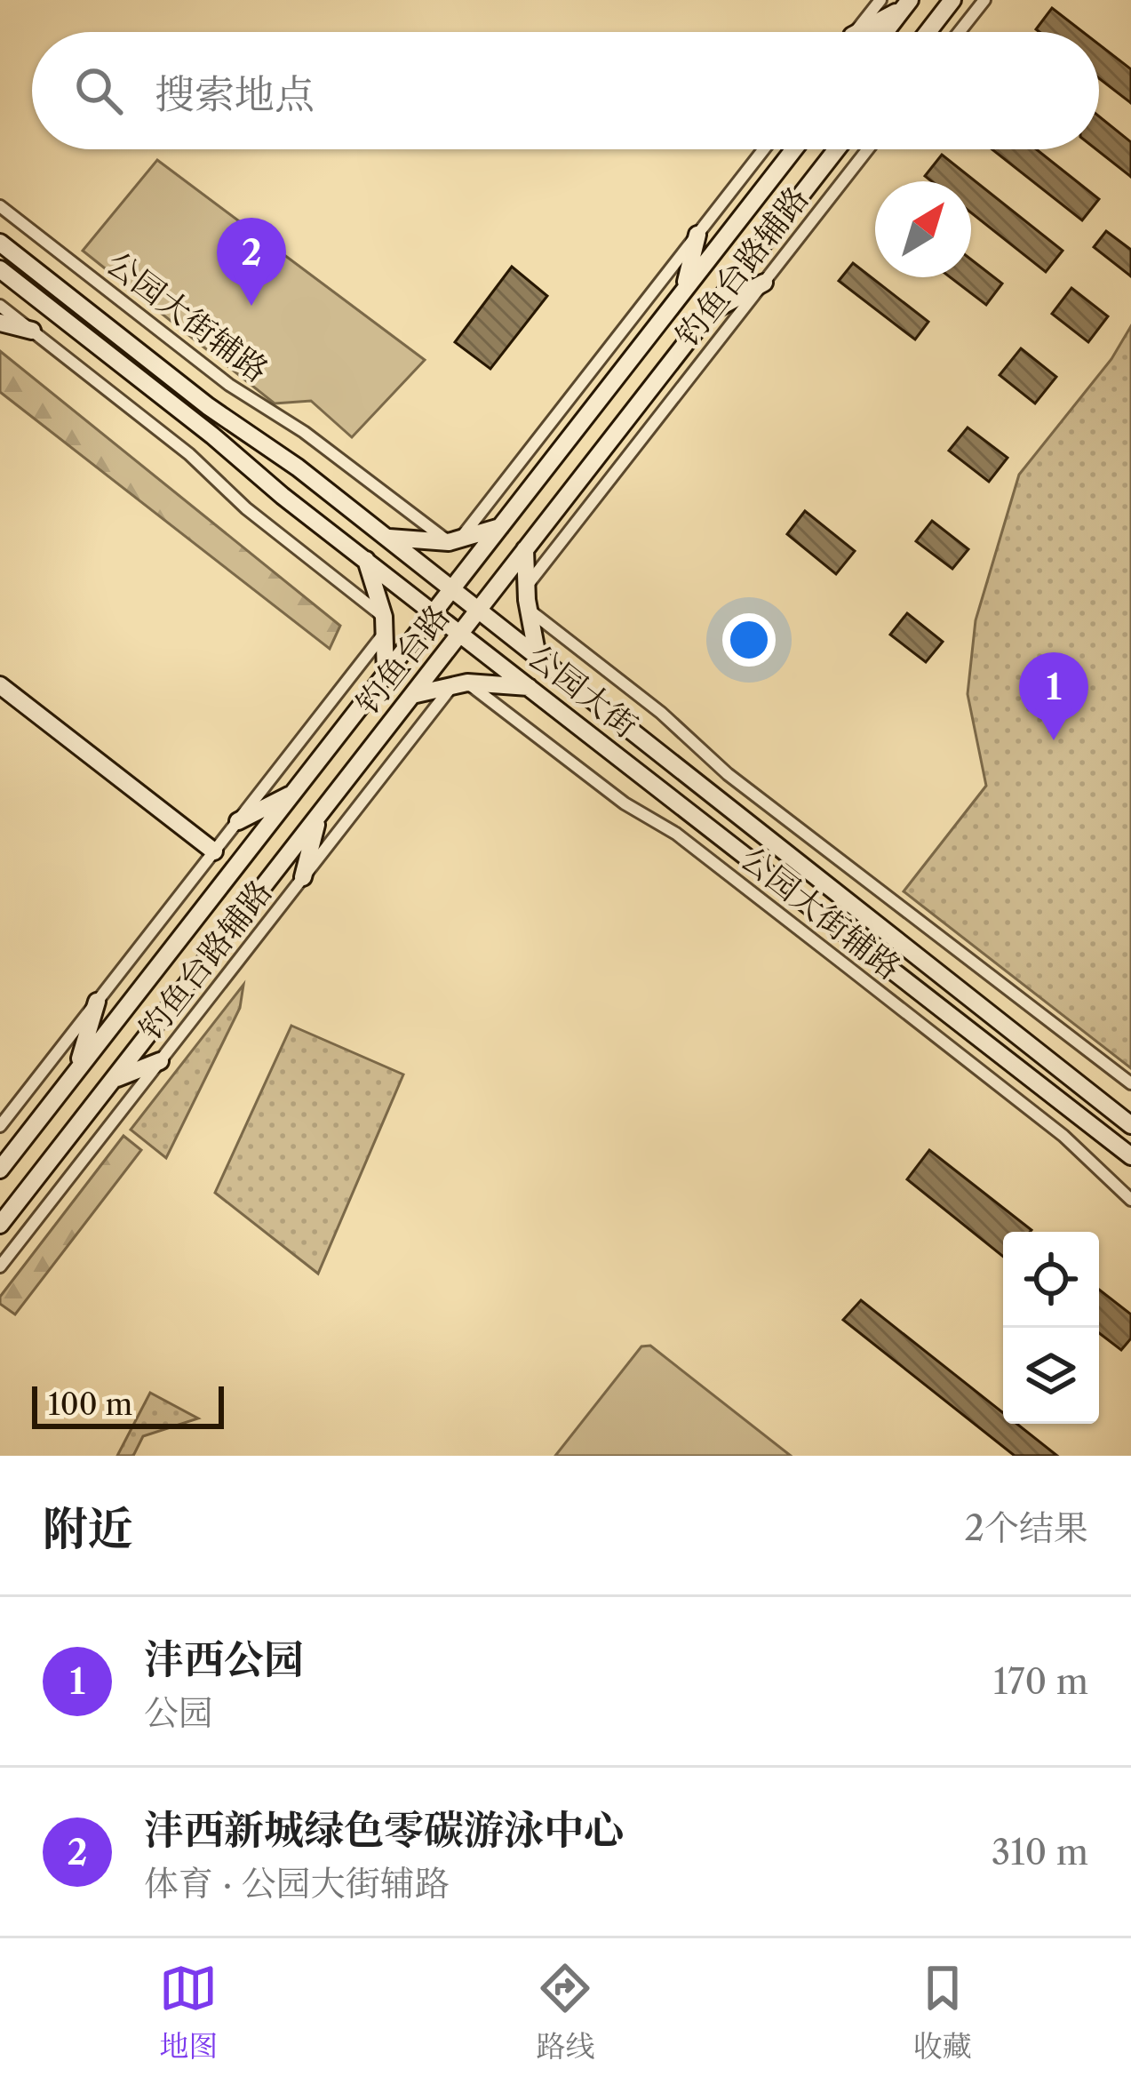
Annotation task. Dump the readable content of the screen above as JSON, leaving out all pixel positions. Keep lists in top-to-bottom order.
{
  "streets": {
    "main road": ["钓鱼台路", "公园大街"],
    "street": ["钓鱼台路辅路", "公园大街辅路"]
  },
  "crossings": [
    ["钓鱼台路辅路", "公园大街辅路"],
    ["钓鱼台路", "公园大街"]
  ],
  "scale_bar": "100 m",
  "north": "top right",
  "page": {
    "search": "搜索地点",
    "pins": ["2", "1"],
    "scale": "100 m",
    "heading": ["附近", "2个结果"],
    "list": [
      {
        "mark": "1",
        "name": "沣西公园",
        "note": "公园",
        "value": "170 m"
      },
      {
        "mark": "2",
        "name": "沣西新城绿色零碳游泳中心",
        "note": "体育 · 公园大街辅路",
        "value": "310 m"
      }
    ],
    "nav": ["地图", "路线", "收藏"]
  }
}
